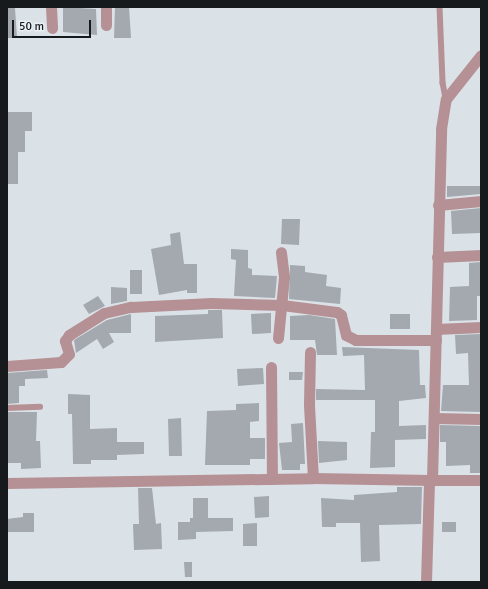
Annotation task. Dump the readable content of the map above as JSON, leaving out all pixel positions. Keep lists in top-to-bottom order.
{
  "scale_bar": "50 m"
}
